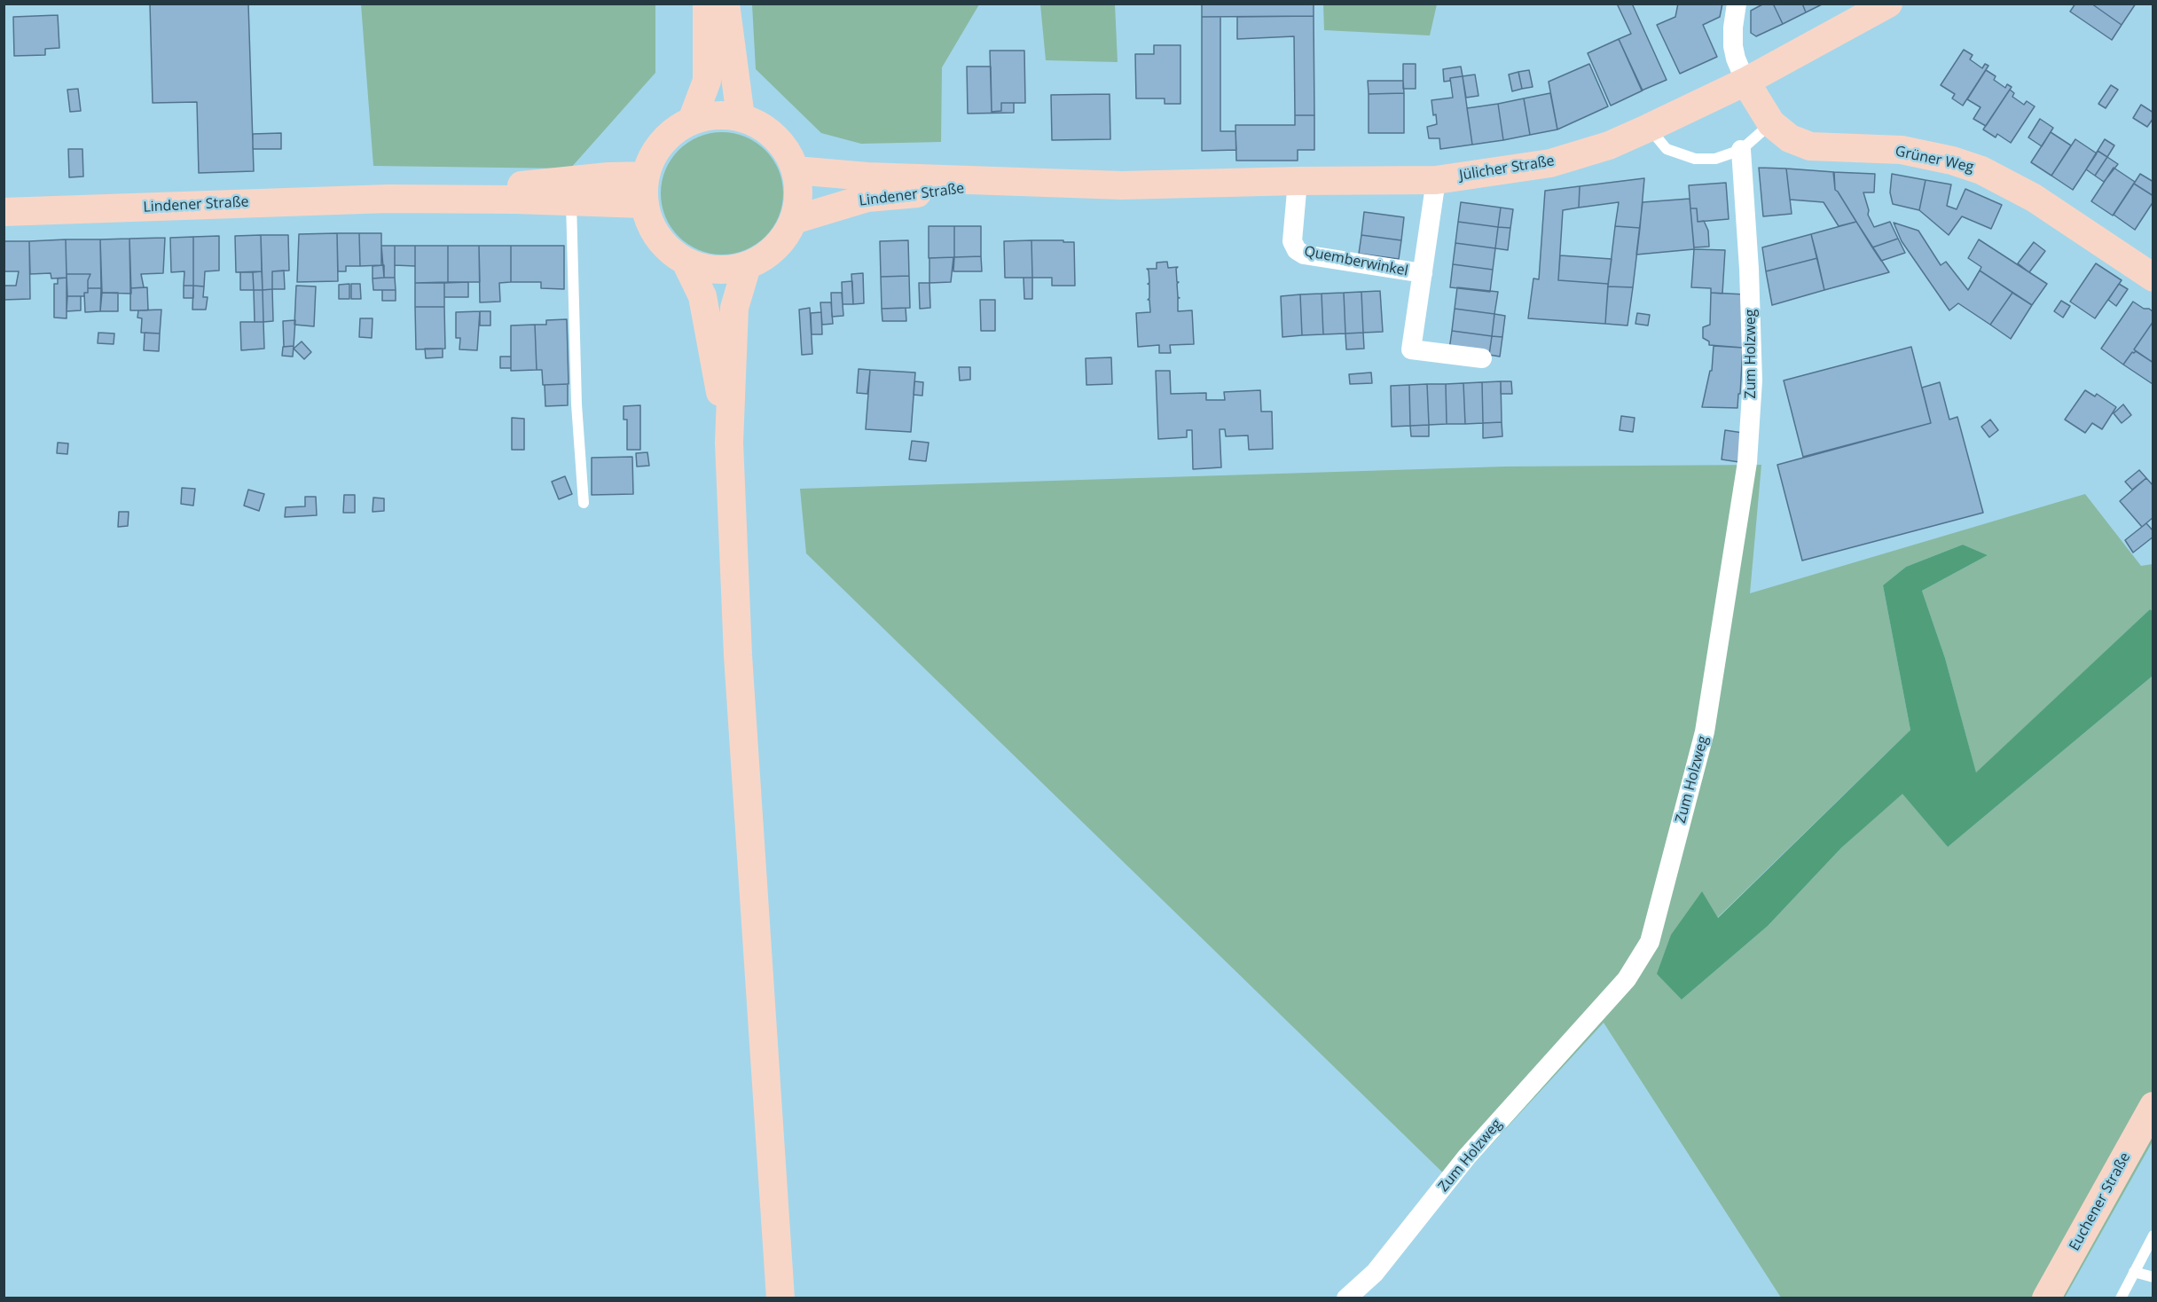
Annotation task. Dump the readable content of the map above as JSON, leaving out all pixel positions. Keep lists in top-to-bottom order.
{
  "streets": {
    "main road": [
      "Grüner Weg",
      "Jülicher Straße",
      "Lindener Straße",
      "Euchener Straße"
    ],
    "street": ["Quemberwinkel", "Zum Holzweg"]
  },
  "crossings": [
    ["Grüner Weg", "Jülicher Straße"],
    ["Jülicher Straße", "Lindener Straße"],
    ["Jülicher Straße", "Quemberwinkel"]
  ]
}
